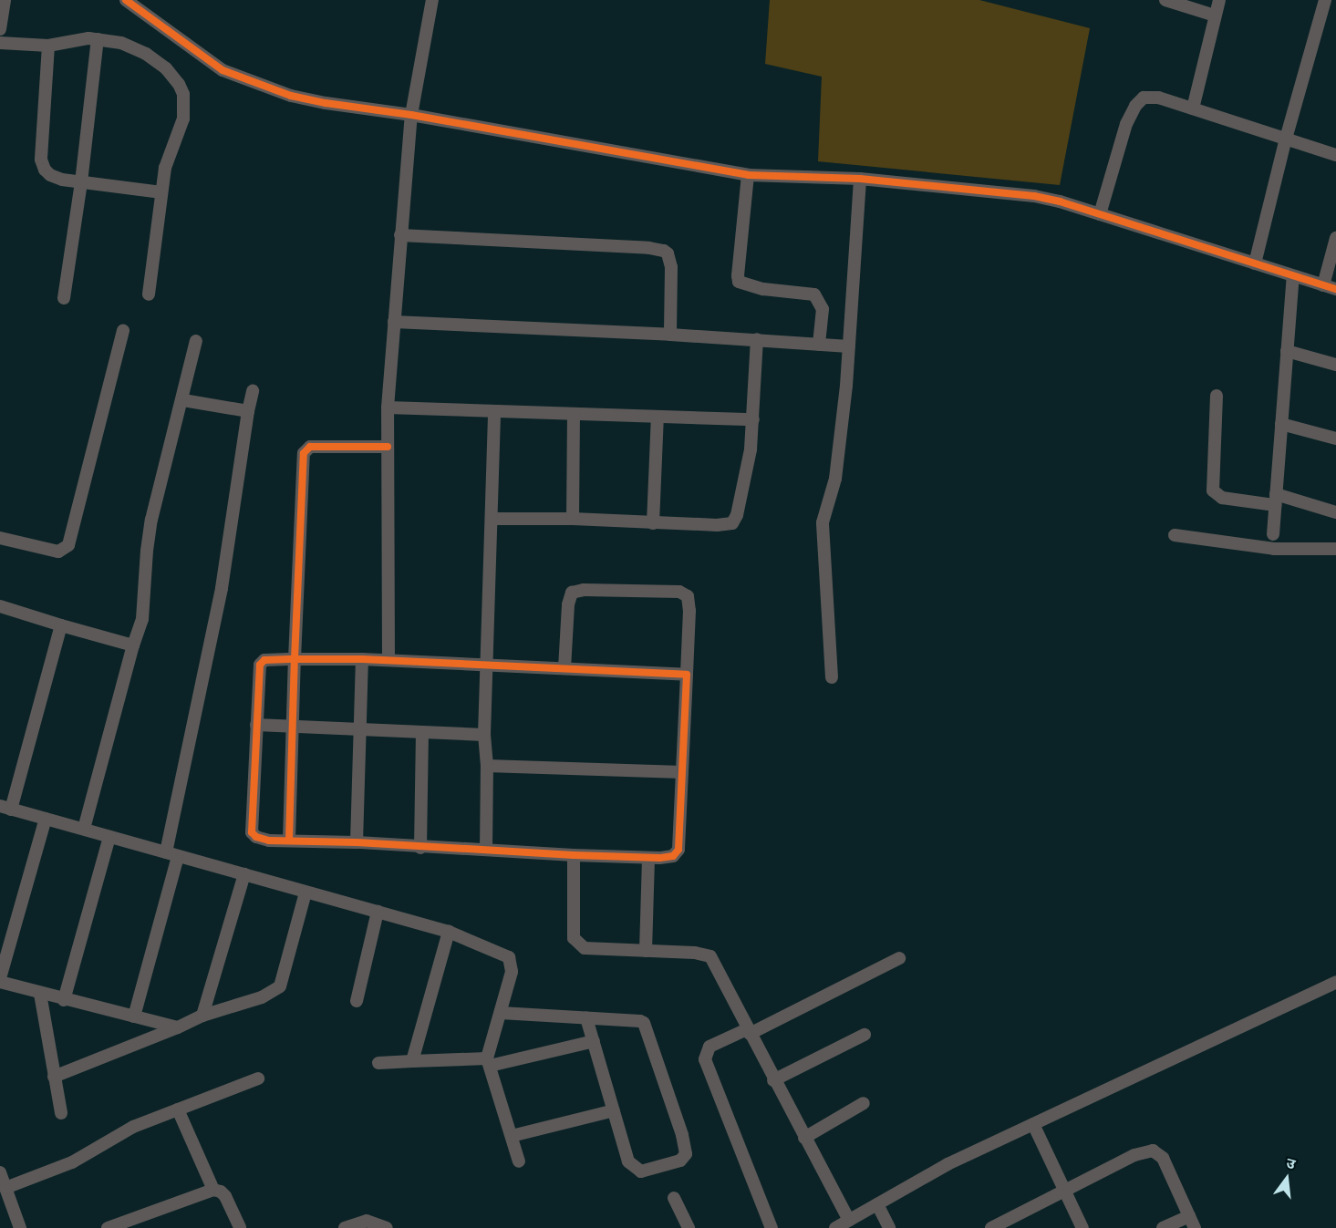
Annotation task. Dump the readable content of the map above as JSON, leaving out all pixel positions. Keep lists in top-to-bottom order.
{
  "north": "top"
}
